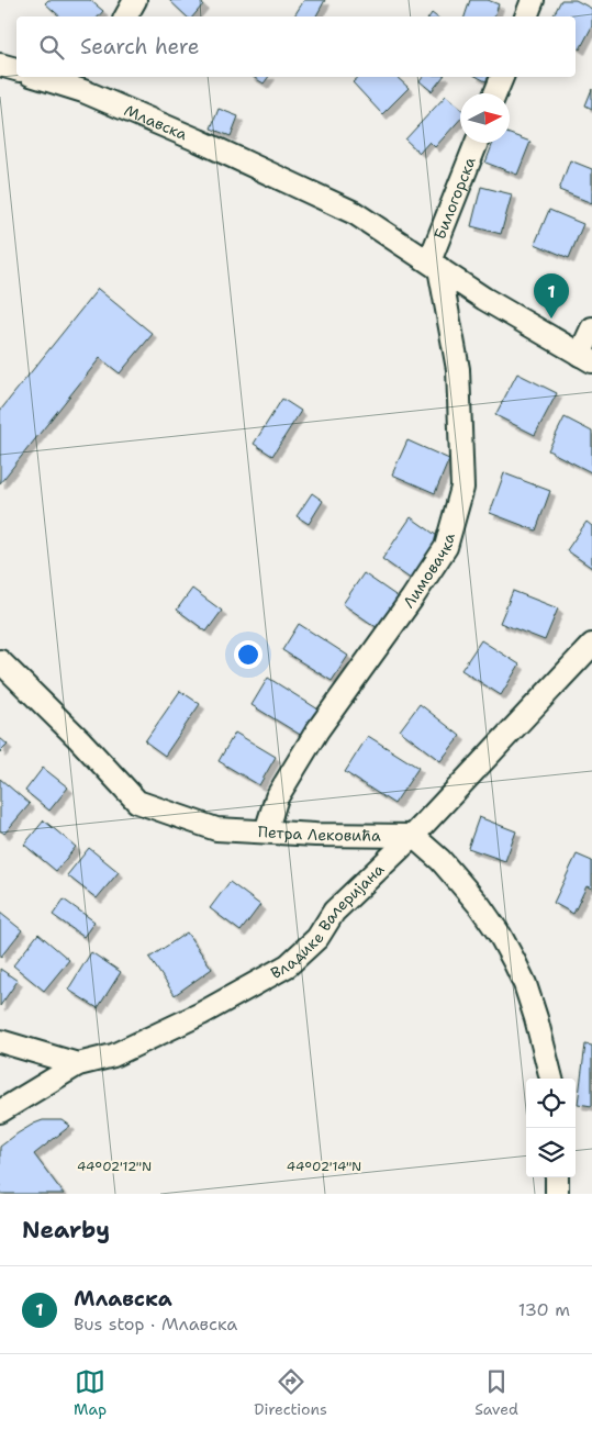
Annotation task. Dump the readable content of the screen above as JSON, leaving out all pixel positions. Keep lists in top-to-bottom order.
{
  "streets": {
    "street": [
      "Млавска",
      "Билогорска",
      "Лимовачка",
      "Петра Лековића",
      "Владике Валеријана"
    ]
  },
  "crossings": [
    ["Млавска", "Билогорска"],
    ["Млавска", "Лимовачка"],
    ["Билогорска", "Лимовачка"],
    ["Лимовачка", "Петра Лековића"],
    ["Петра Лековића", "Владике Валеријана"]
  ],
  "north": "right",
  "page": {
    "search": "Search here",
    "pins": "1",
    "heading": "Nearby",
    "list": [
      {
        "mark": "1",
        "name": "Млавска",
        "note": "Bus stop · Млавска",
        "value": "130 m"
      }
    ],
    "nav": ["Map", "Directions", "Saved"]
  },
  "coordinates": ["44°02'12\"N", "44°02'14\"N"]
}
